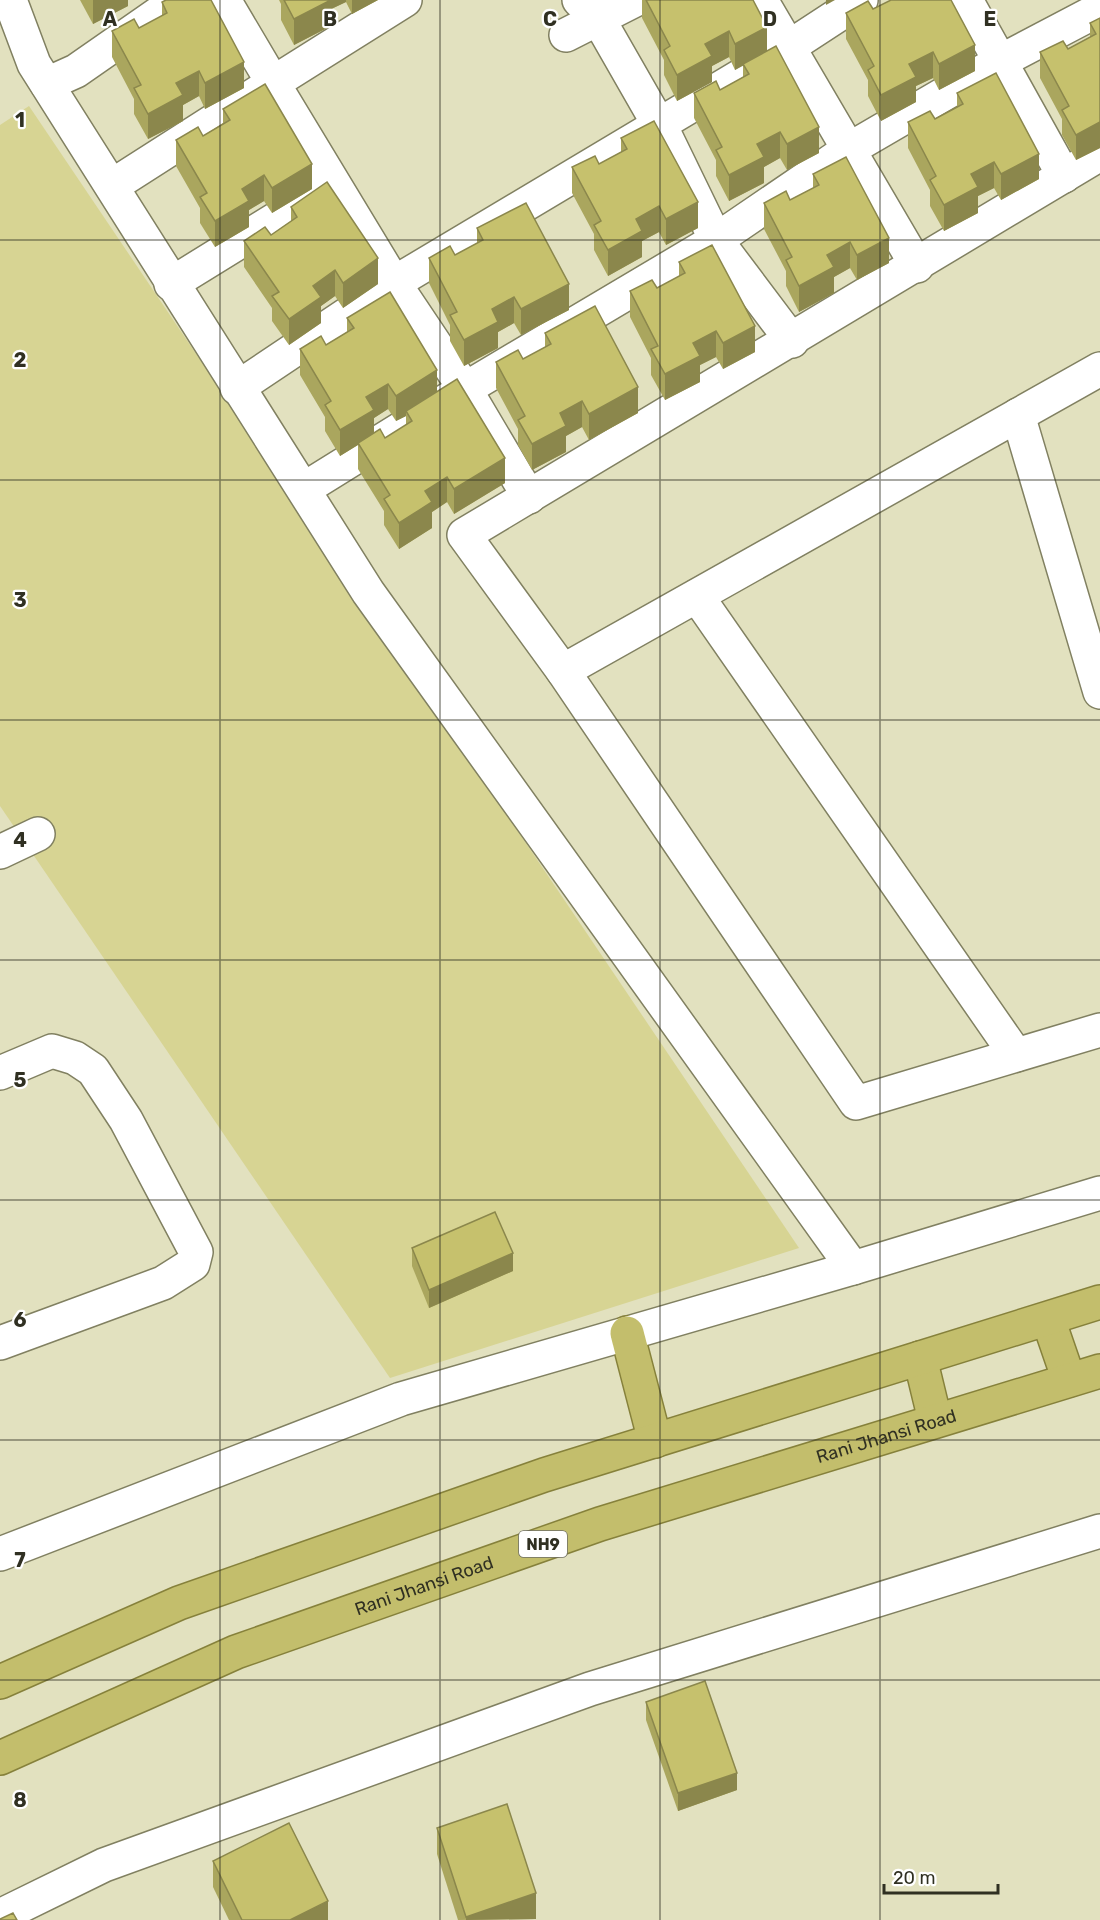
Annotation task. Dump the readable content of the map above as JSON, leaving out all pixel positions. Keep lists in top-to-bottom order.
{
  "streets": {
    "highway": ["Rani Jhansi Road", "NH9"]
  },
  "scale_bar": "20 m",
  "grid": {
    "columns": [
      "A",
      "B",
      "C",
      "D",
      "E"
    ],
    "rows": [
      "1",
      "2",
      "3",
      "4",
      "5",
      "6",
      "7",
      "8"
    ]
  }
}
